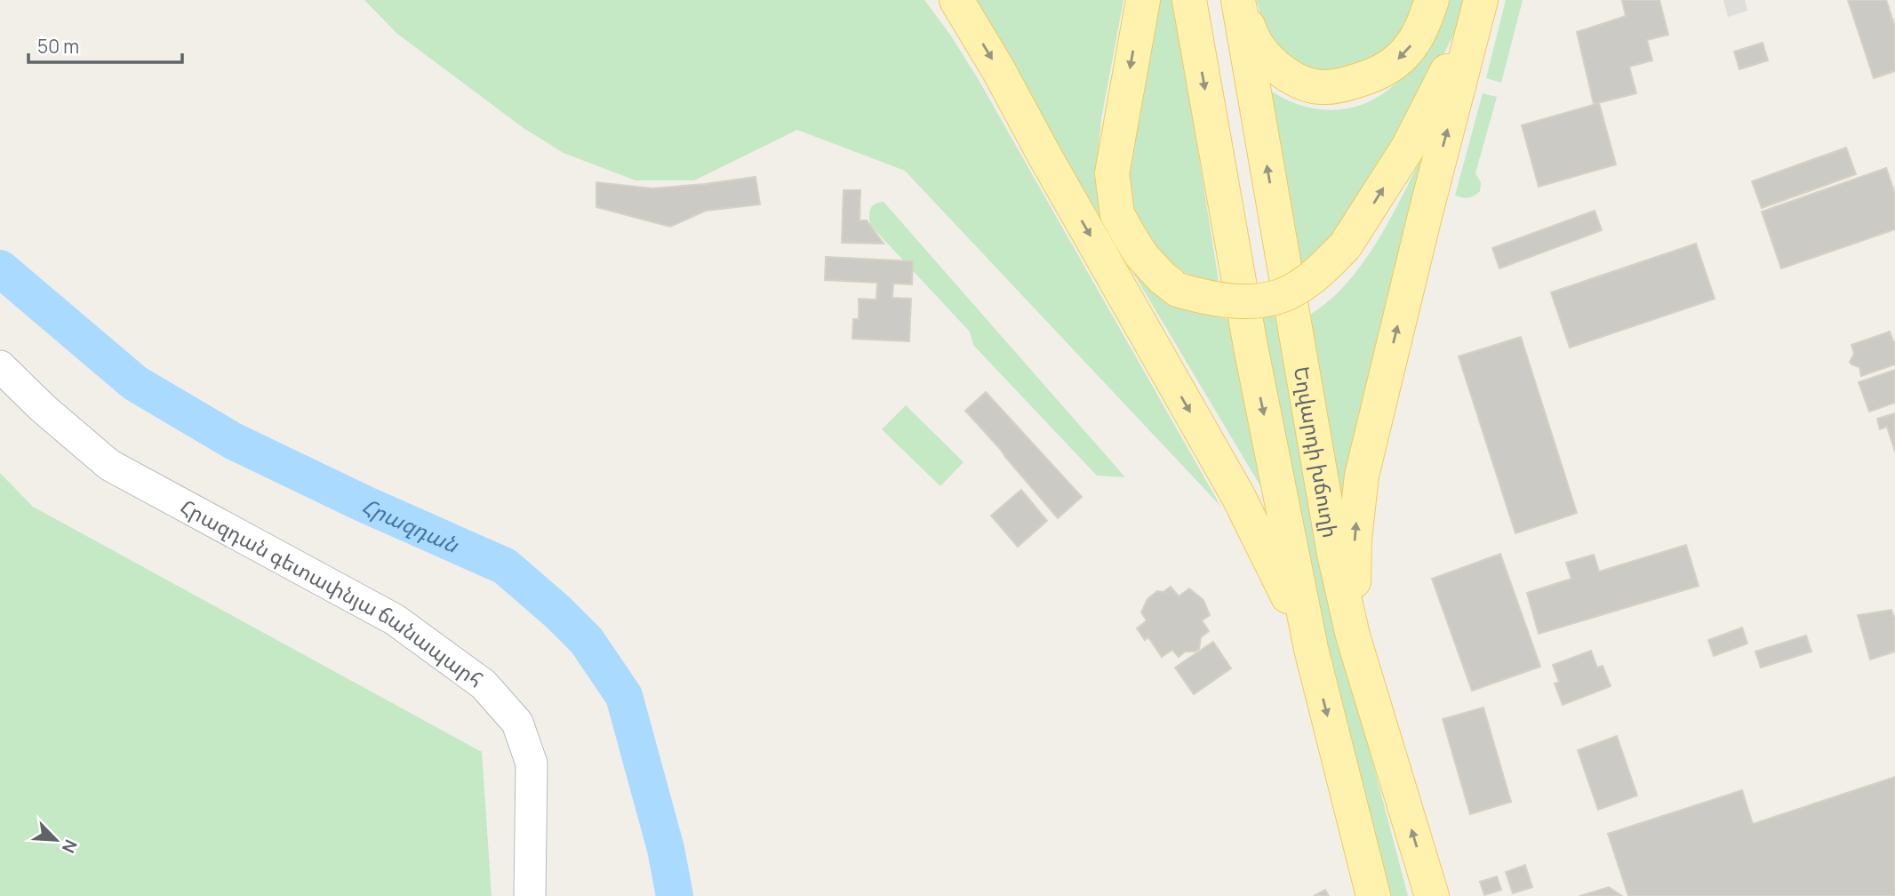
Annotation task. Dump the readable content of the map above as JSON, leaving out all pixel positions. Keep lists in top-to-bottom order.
{
  "streets": {
    "main road": ["Եղվարդի խճուղի"],
    "street": ["Հրազդան գետափնյա ճանապարհ"]
  },
  "water": ["Հրազդան"],
  "scale_bar": "50 m",
  "north": "bottom right"
}
